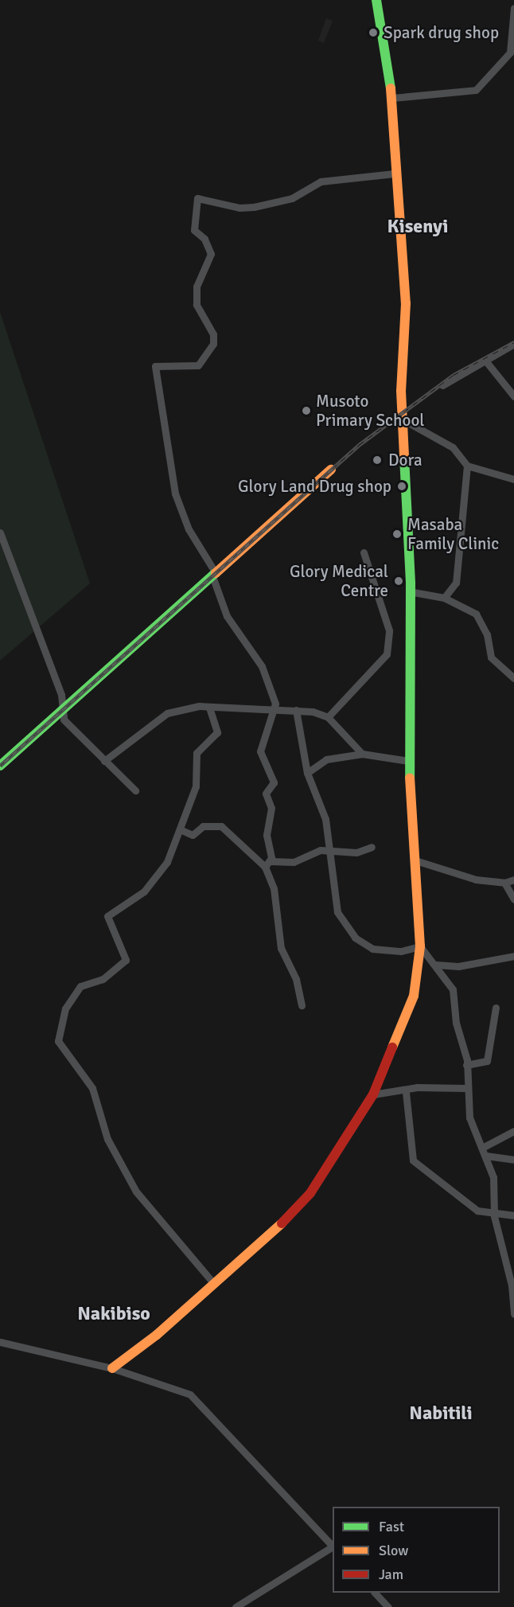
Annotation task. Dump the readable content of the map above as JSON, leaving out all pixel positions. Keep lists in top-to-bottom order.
{
  "districts": ["Kisenyi", "Nakibiso", "Nabitili"],
  "places": [
    "Spark drug shop",
    "Musoto Primary School",
    "Dora",
    "Glory Land Drug shop",
    "Masaba Family Clinic",
    "Glory Medical Centre"
  ],
  "legend": ["Fast", "Slow", "Jam"]
}
